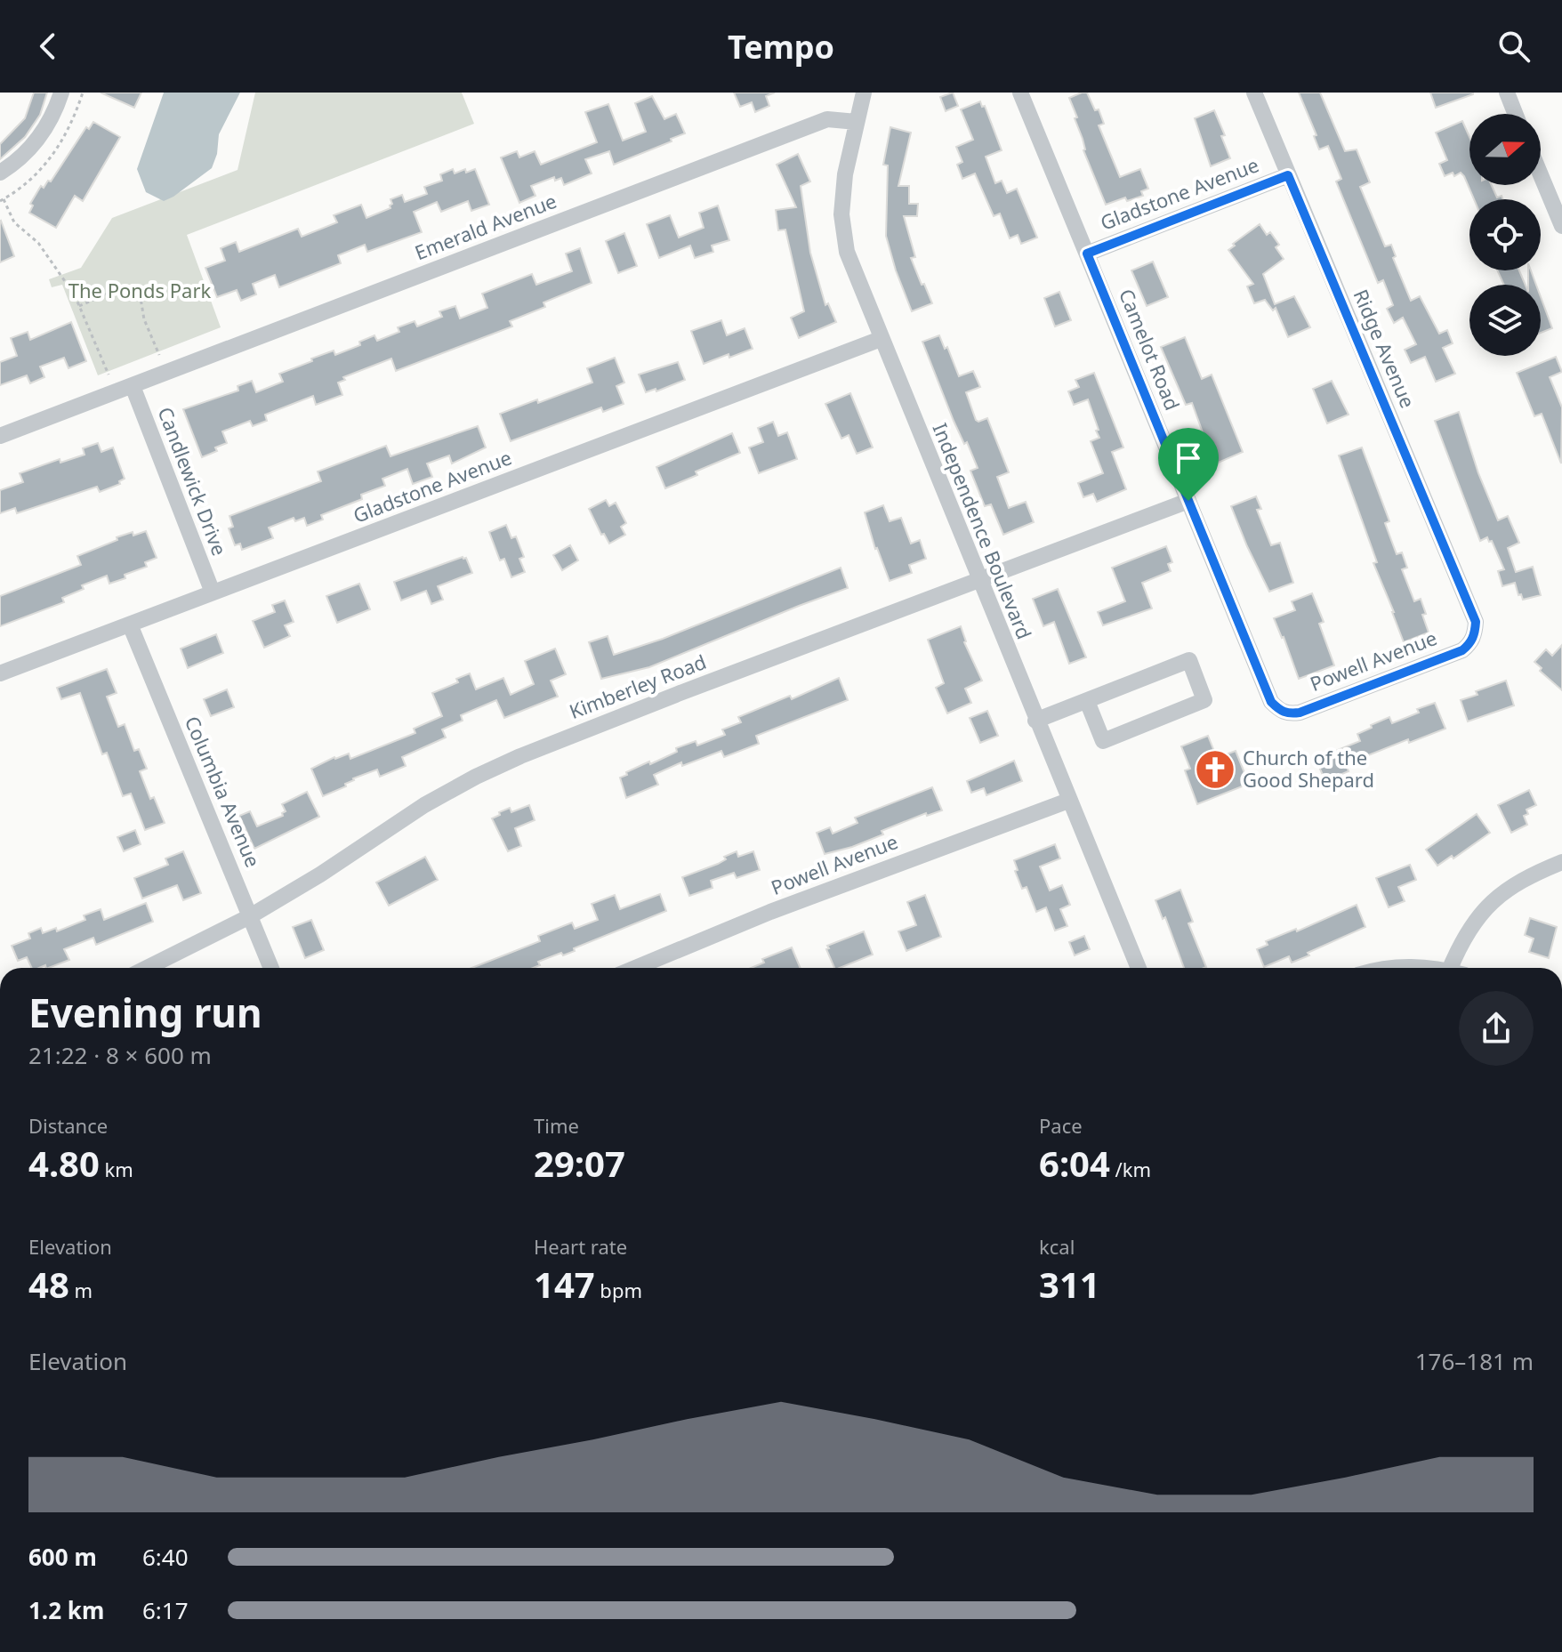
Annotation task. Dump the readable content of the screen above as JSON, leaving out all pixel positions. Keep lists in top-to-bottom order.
{
  "streets": {
    "street": [
      "Gladstone Avenue",
      "Emerald Avenue",
      "Ridge Avenue",
      "Camelot Road",
      "Candlewick Drive",
      "Independence Boulevard",
      "Powell Avenue",
      "Kimberley Road",
      "Columbia Avenue"
    ]
  },
  "crossings": [
    ["Gladstone Avenue", "Ridge Avenue"],
    ["Gladstone Avenue", "Camelot Road"],
    ["Gladstone Avenue", "Candlewick Drive"],
    ["Gladstone Avenue", "Independence Boulevard"],
    ["Gladstone Avenue", "Columbia Avenue"],
    ["Emerald Avenue", "Candlewick Drive"],
    ["Emerald Avenue", "Independence Boulevard"],
    ["Ridge Avenue", "Powell Avenue"],
    ["Camelot Road", "Powell Avenue"],
    ["Camelot Road", "Kimberley Road"],
    ["Independence Boulevard", "Powell Avenue"],
    ["Independence Boulevard", "Kimberley Road"],
    ["Kimberley Road", "Columbia Avenue"]
  ],
  "parks": ["The Ponds Park"],
  "places": {
    "church": ["Church of the Good Shepard"]
  },
  "north": "right",
  "page": {
    "header": "Tempo",
    "heading": ["Evening run", "21:22 · 8 × 600 m"],
    "stats": [
      ["Distance", "4.80 km"],
      ["Time", "29:07"],
      ["Pace", "6:04 /km"],
      ["Elevation", "48 m"],
      ["Heart rate", "147 bpm"],
      ["kcal", "311"]
    ],
    "chart": ["Elevation", "176–181 m"],
    "list": [
      {
        "name": "600 m",
        "note": "6:40"
      },
      {
        "name": "1.2 km",
        "note": "6:17"
      }
    ]
  }
}
